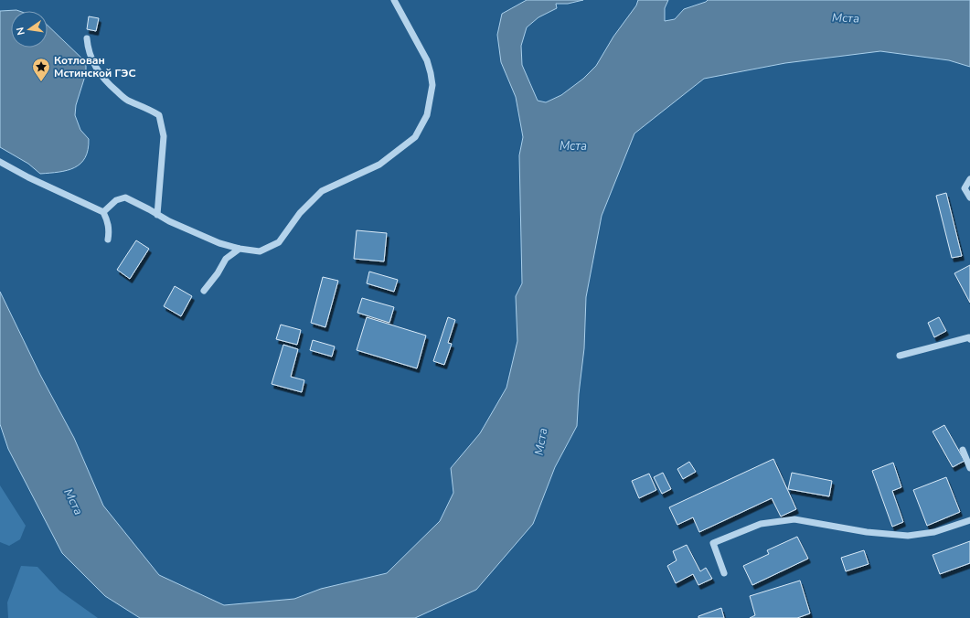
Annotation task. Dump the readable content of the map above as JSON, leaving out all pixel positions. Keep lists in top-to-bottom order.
{
  "water": ["Мста"],
  "places": {
    "place": ["Котлован Мстинской ГЭС"]
  },
  "north": "left"
}
